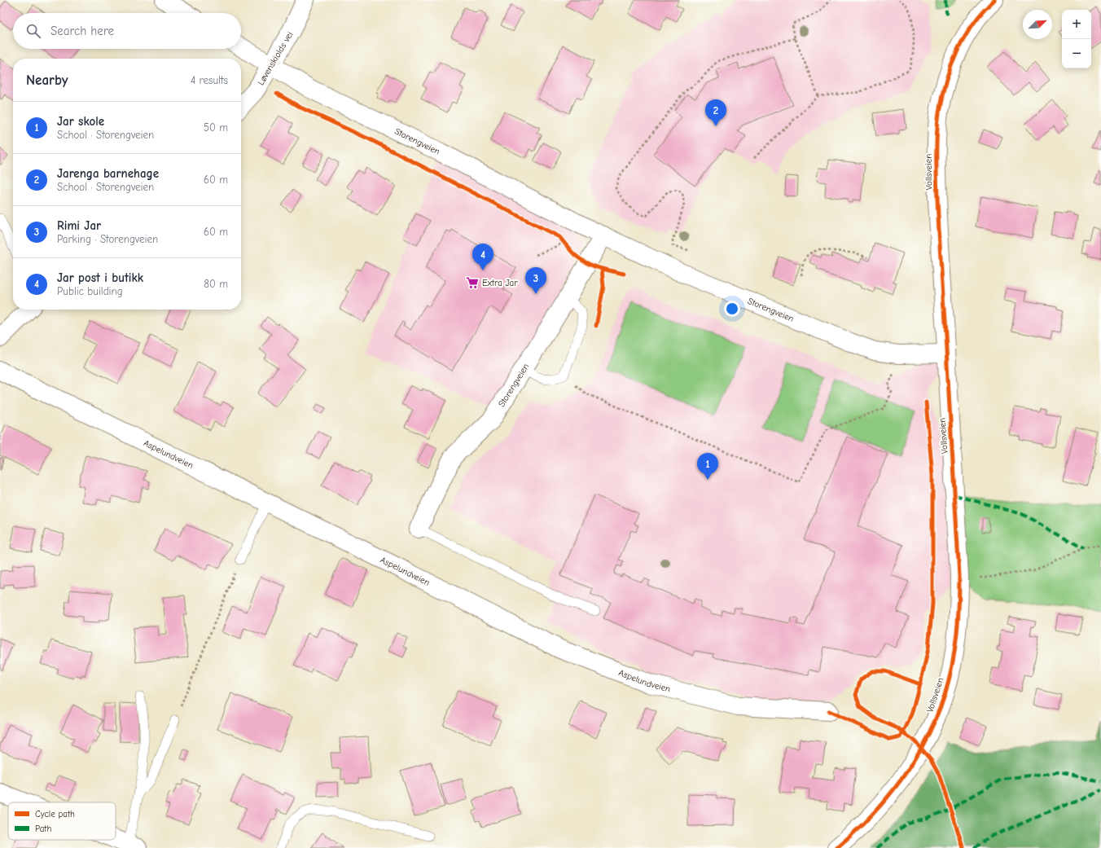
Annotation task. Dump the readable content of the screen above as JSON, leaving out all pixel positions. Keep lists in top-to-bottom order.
{
  "streets": {
    "main road": [
      "Løvenskiolds vei",
      "Storengveien",
      "Vollsveien",
      "Aspelundveien"
    ]
  },
  "crossings": [
    ["Løvenskiolds vei", "Storengveien"],
    ["Storengveien", "Vollsveien"]
  ],
  "places": {
    "supermarket": ["Extra Jar"]
  },
  "legend": ["Cycle path", "Path"],
  "north": "top right",
  "page": {
    "map_buttons": ["+", "−"],
    "search": "Search here",
    "heading": ["Nearby", "4 results"],
    "pins": [
      "2",
      "4",
      "3",
      "1"
    ],
    "list": [
      {
        "mark": "1",
        "name": "Jar skole",
        "note": "School · Storengveien",
        "value": "50 m"
      },
      {
        "mark": "2",
        "name": "Jarenga barnehage",
        "note": "School · Storengveien",
        "value": "60 m"
      },
      {
        "mark": "3",
        "name": "Rimi Jar",
        "note": "Parking · Storengveien",
        "value": "60 m"
      },
      {
        "mark": "4",
        "name": "Jar post i butikk",
        "note": "Public building",
        "value": "80 m"
      }
    ]
  }
}
